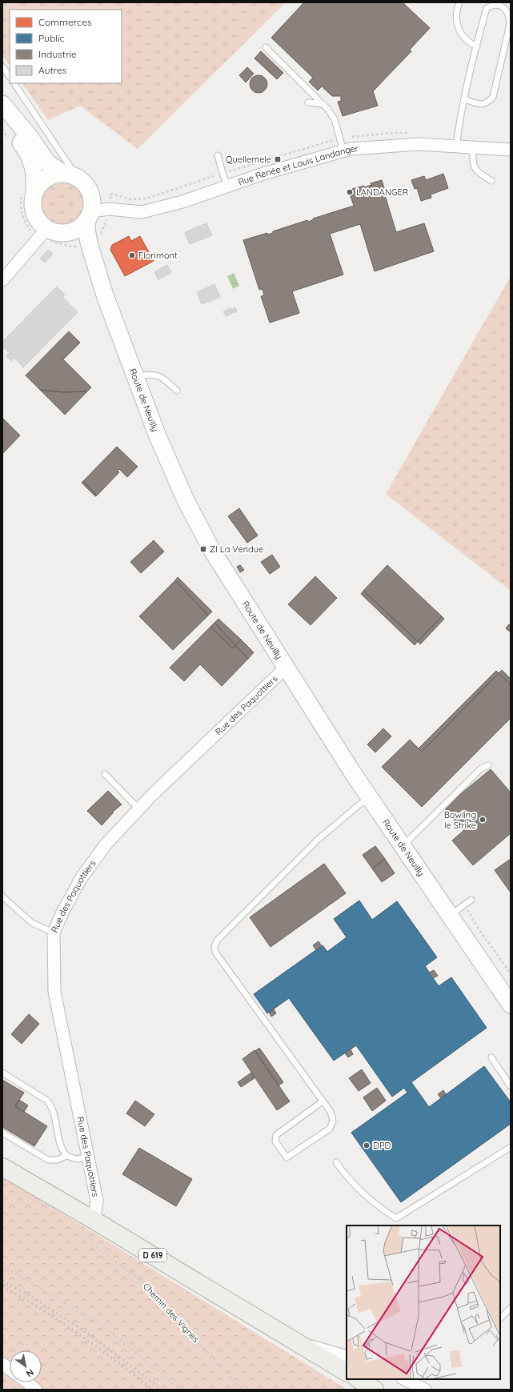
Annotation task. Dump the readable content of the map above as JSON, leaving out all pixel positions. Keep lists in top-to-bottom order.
{
  "streets": {
    "main road": ["Route de Neuilly", "D 619"],
    "street": ["Rue Renée et Louis Landanger", "Rue des Paquottiers"],
    "path": ["Chemin des Vignes"]
  },
  "crossings": [
    ["Rue Renée et Louis Landanger", "Route de Neuilly"],
    ["Route de Neuilly", "Rue des Paquottiers"],
    ["Rue des Paquottiers", "D 619"],
    ["Rue des Paquottiers", "Chemin des Vignes"],
    ["D 619", "Chemin des Vignes"]
  ],
  "places": {
    "transit": ["Quellemele", "ZI La Vendue"],
    "other": [
      "LANDANGER",
      "Florimont",
      "Bowling le Strike",
      "DPD"
    ]
  },
  "legend": [
    "Commerces",
    "Public",
    "Industrie",
    "Autres"
  ],
  "north": "bottom right"
}
